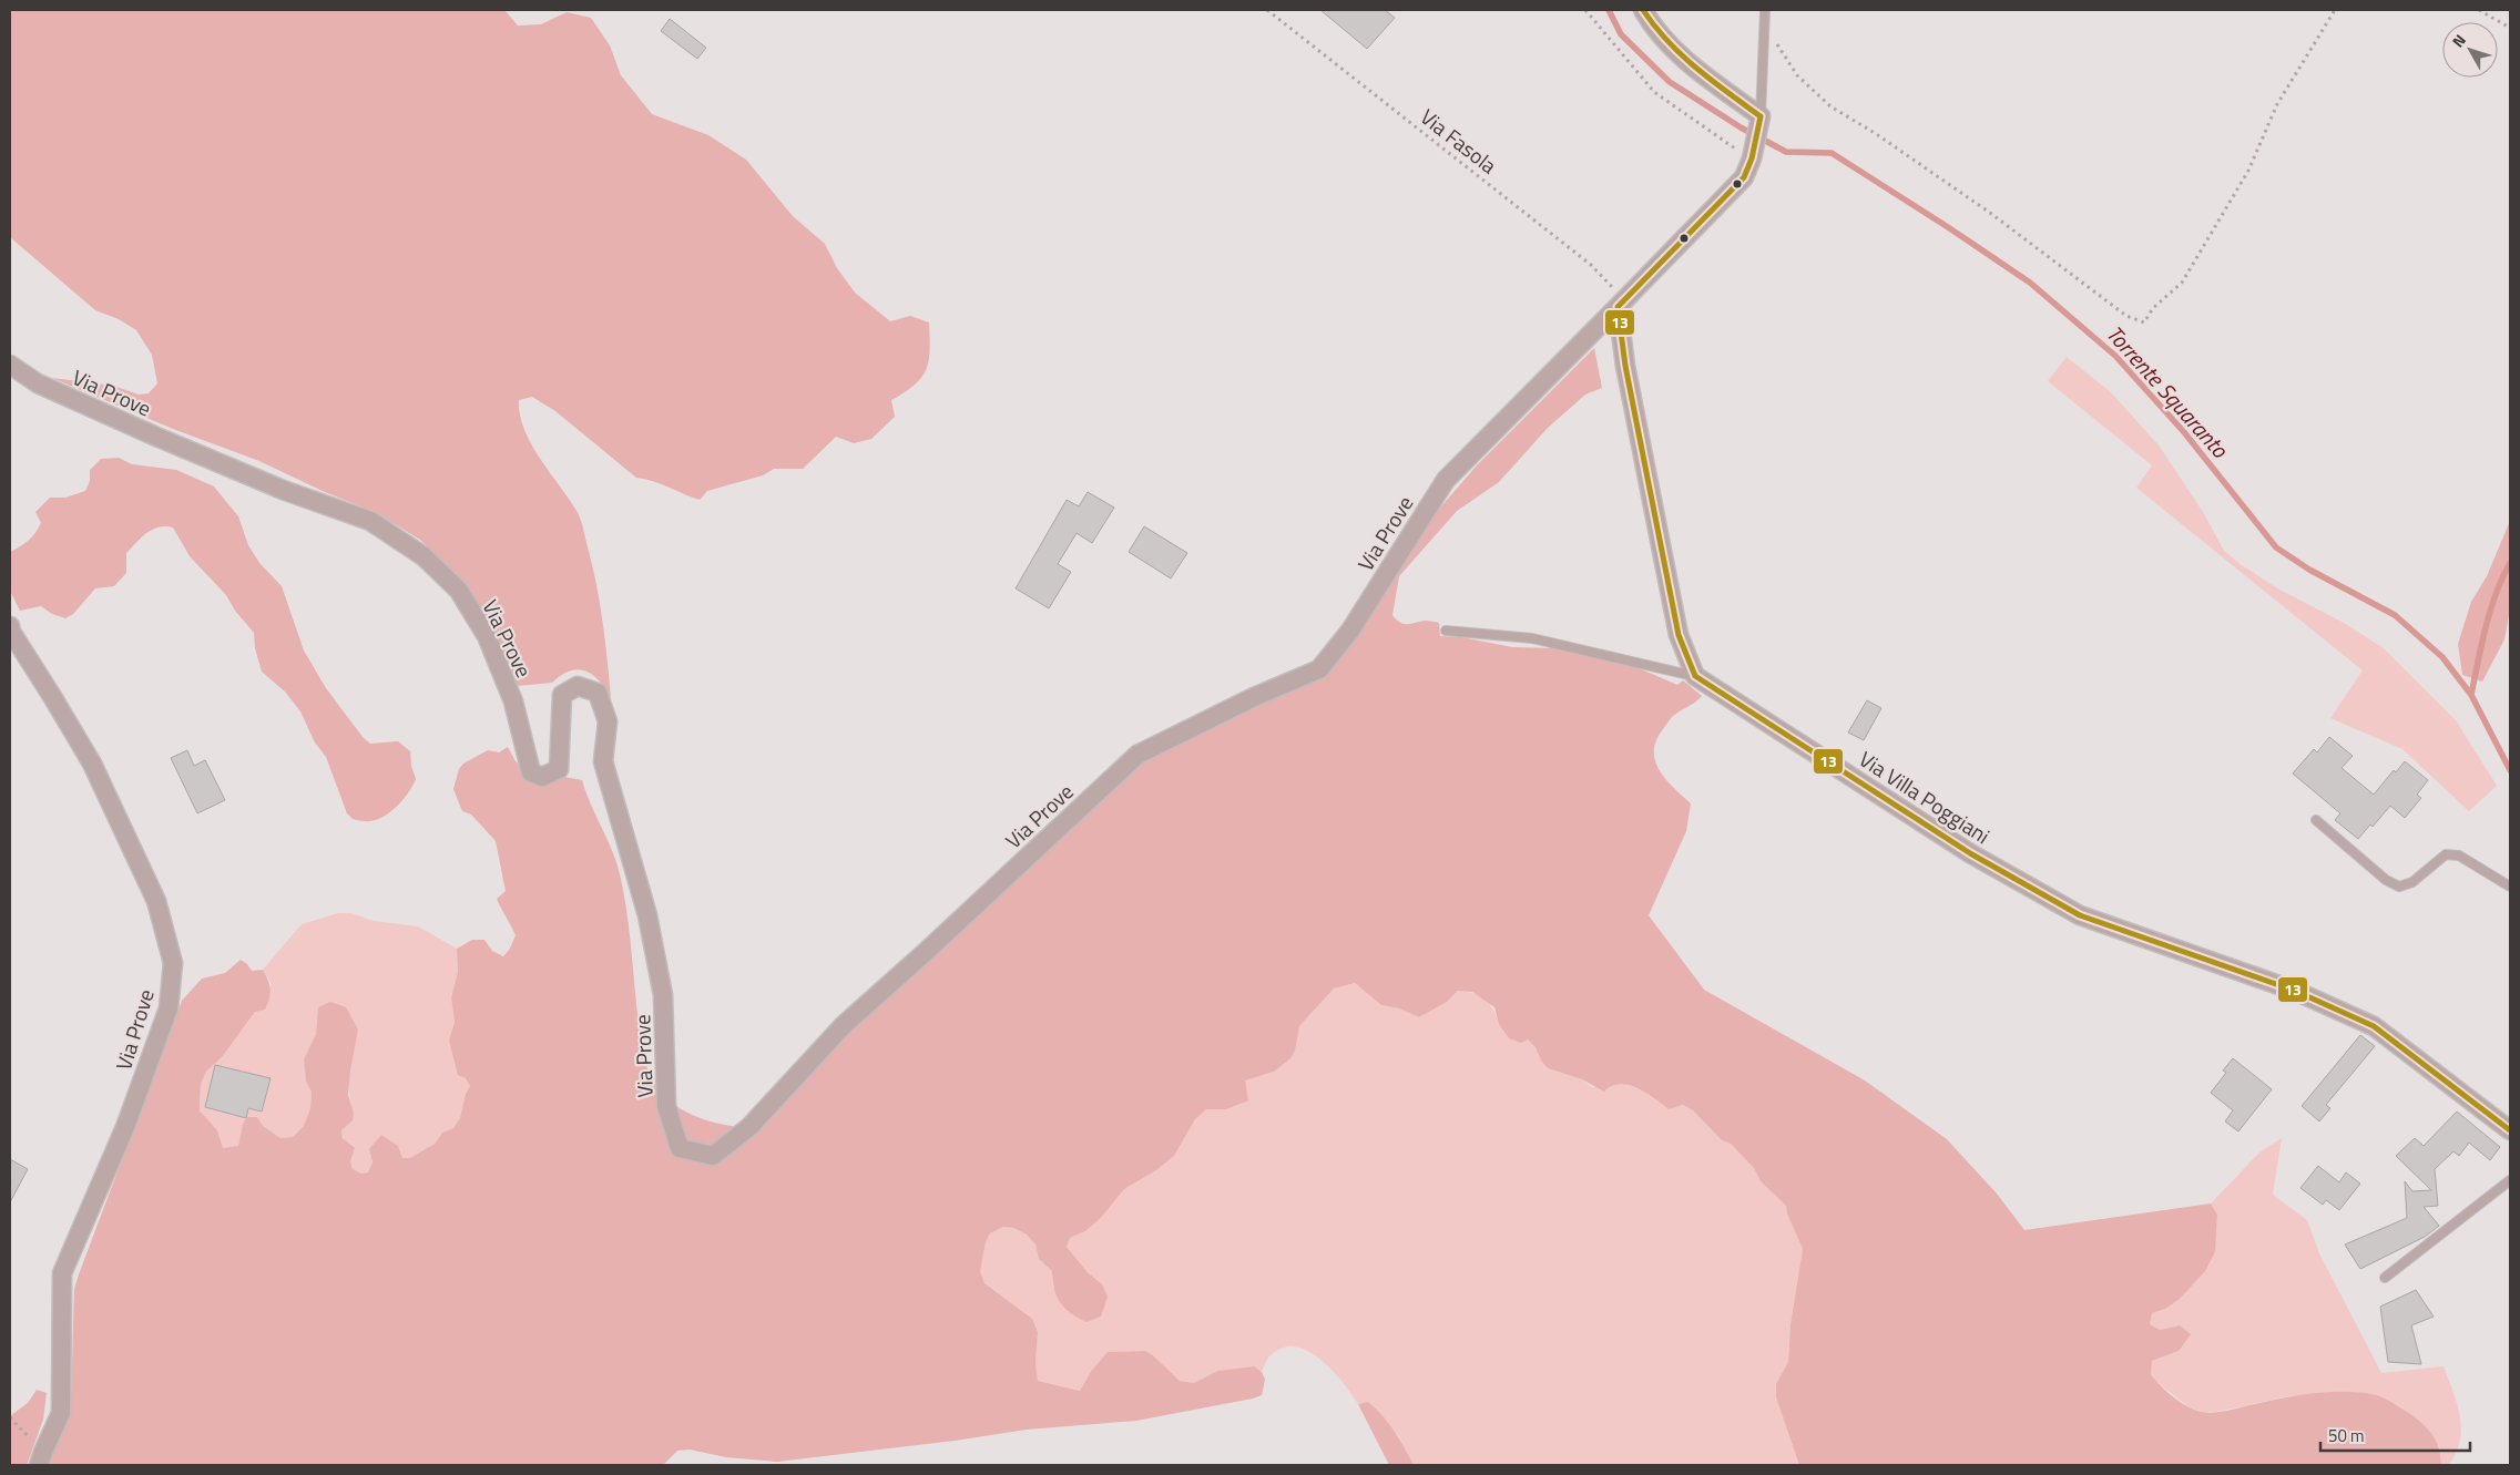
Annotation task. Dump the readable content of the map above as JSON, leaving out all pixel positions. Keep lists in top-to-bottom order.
{
  "streets": {
    "street": ["Via Prove", "Via Villa Poggiani"],
    "path": ["Via Fasola"]
  },
  "crossings": [
    ["Via Fasola", "Via Prove"]
  ],
  "water": ["Torrente Squaranto"],
  "lines": ["transit line 13"],
  "scale_bar": "50 m",
  "north": "top left"
}
